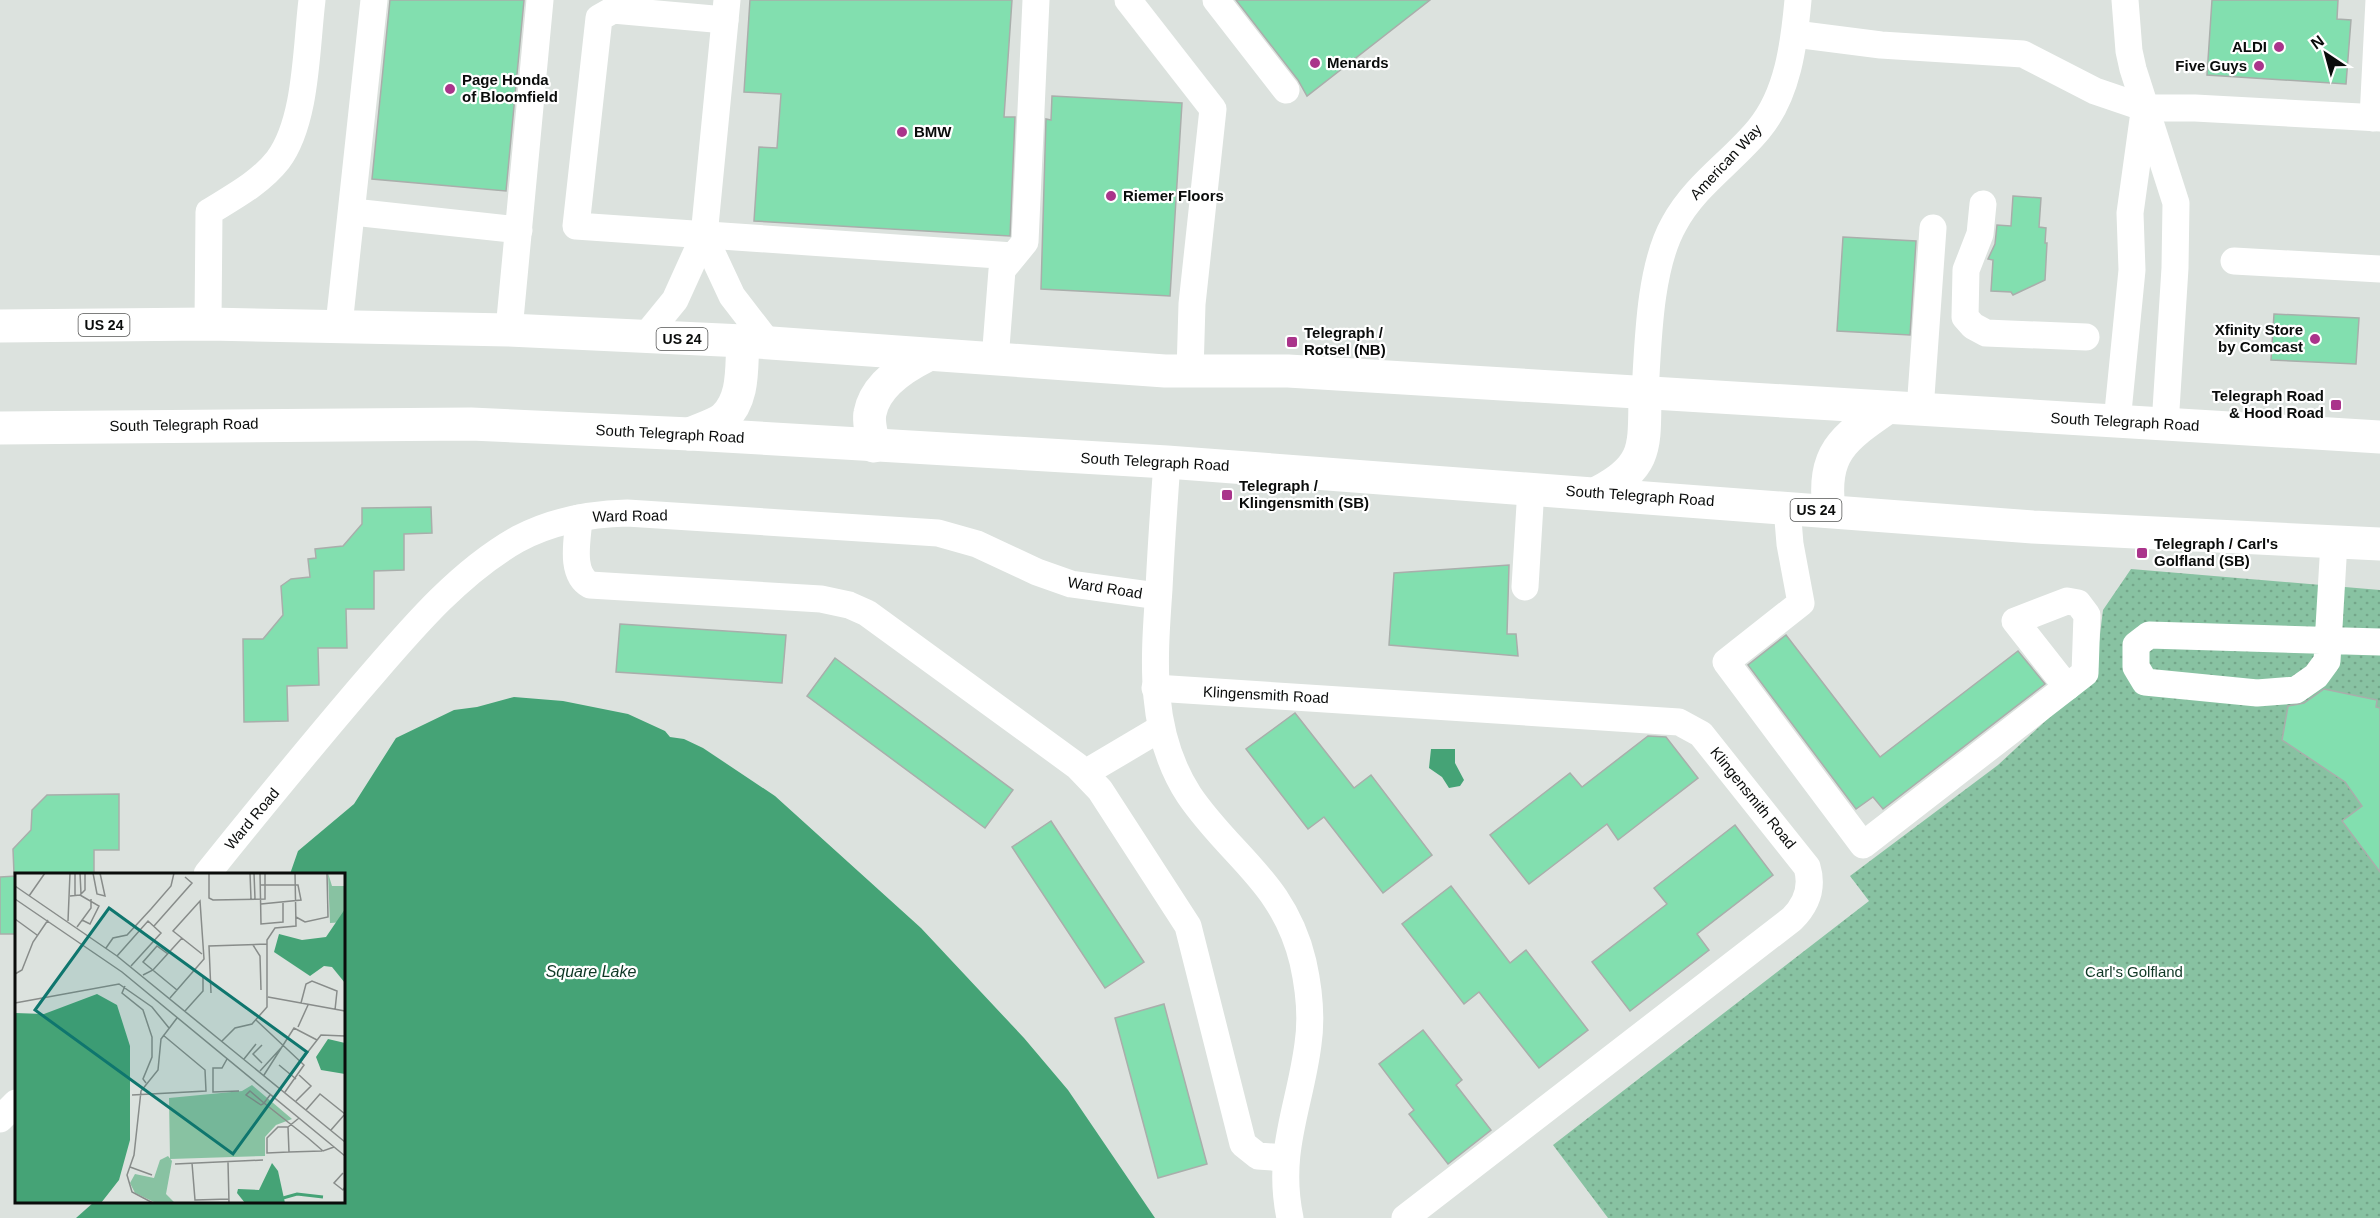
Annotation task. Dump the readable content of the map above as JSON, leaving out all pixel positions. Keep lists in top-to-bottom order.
{
  "streets": {
    "highway": ["US 24", "South Telegraph Road"],
    "street": ["American Way", "Ward Road", "Klingensmith Road"]
  },
  "crossings": [
    ["American Way", "South Telegraph Road"]
  ],
  "water": ["Square Lake"],
  "parks": ["Carl's Golfland"],
  "places": {
    "other": [
      "ALDI",
      "Menards",
      "Five Guys",
      "Page Honda of Bloomfield",
      "BMW",
      "Riemer Floors",
      "Xfinity Store by Comcast"
    ],
    "transit": [
      "Telegraph / Rotsel (NB)",
      "Telegraph Road & Hood Road",
      "Telegraph / Klingensmith (SB)",
      "Telegraph / Carl's Golfland (SB)"
    ]
  },
  "north": "top left"
}
